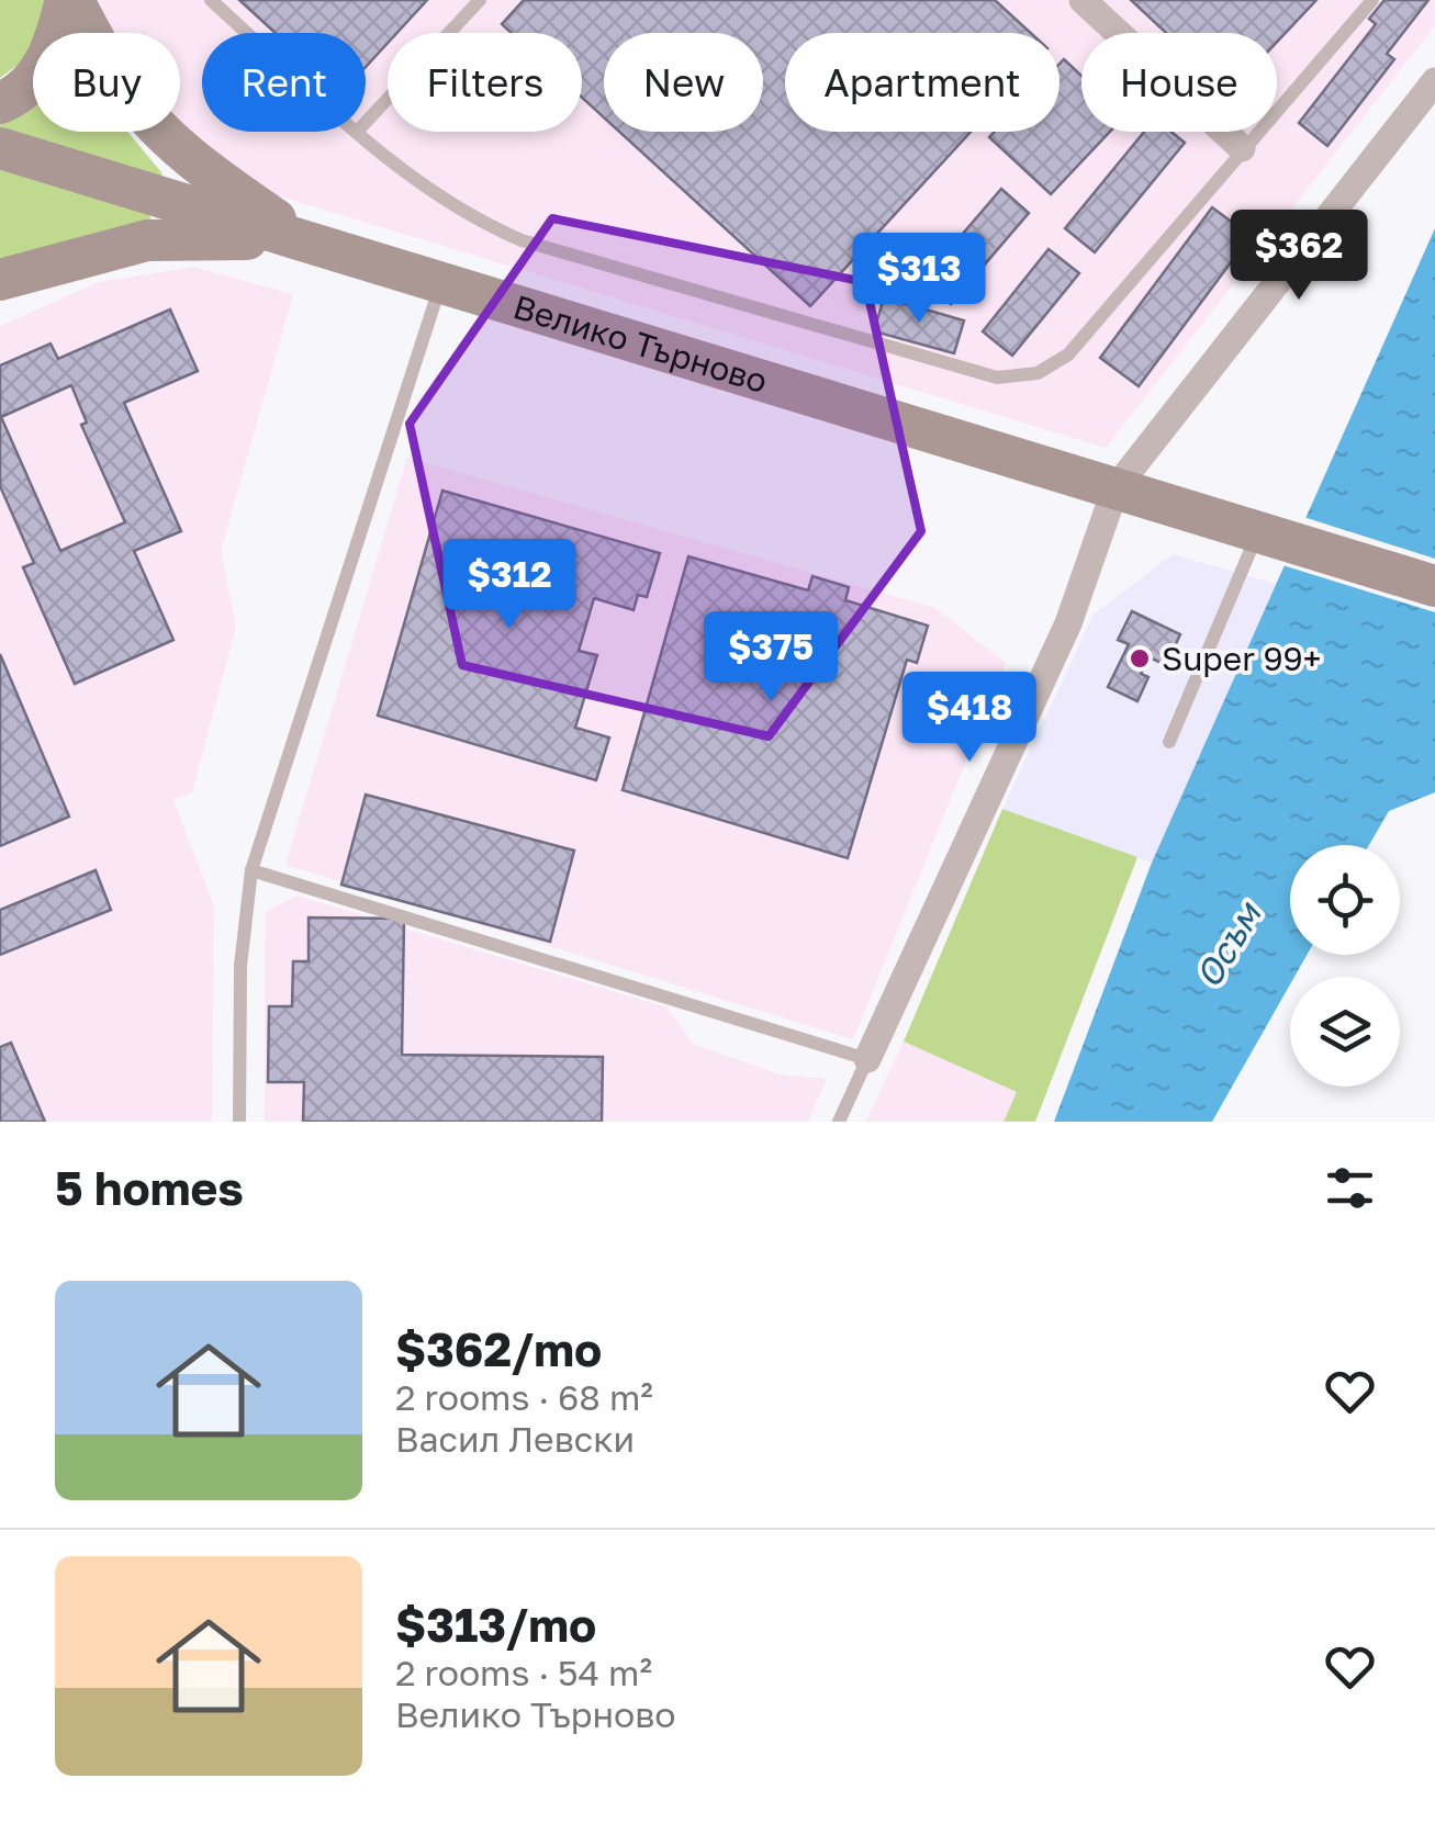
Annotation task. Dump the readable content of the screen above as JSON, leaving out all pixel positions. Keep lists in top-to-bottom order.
{
  "streets": {
    "street": ["Велико Търново"]
  },
  "water": ["Осъм"],
  "places": ["Super 99+"],
  "page": {
    "chip": [
      "Buy",
      "Rent",
      "Filters",
      "New",
      "Apartment",
      "House"
    ],
    "price": [
      "$362",
      "$313",
      "$312",
      "$375",
      "$418"
    ],
    "heading": "5 homes",
    "list": [
      {
        "name": "$362/mo",
        "note": "2 rooms · 68 m² · Васил Левски"
      },
      {
        "name": "$313/mo",
        "note": "2 rooms · 54 m² · Велико Търново"
      }
    ]
  }
}
